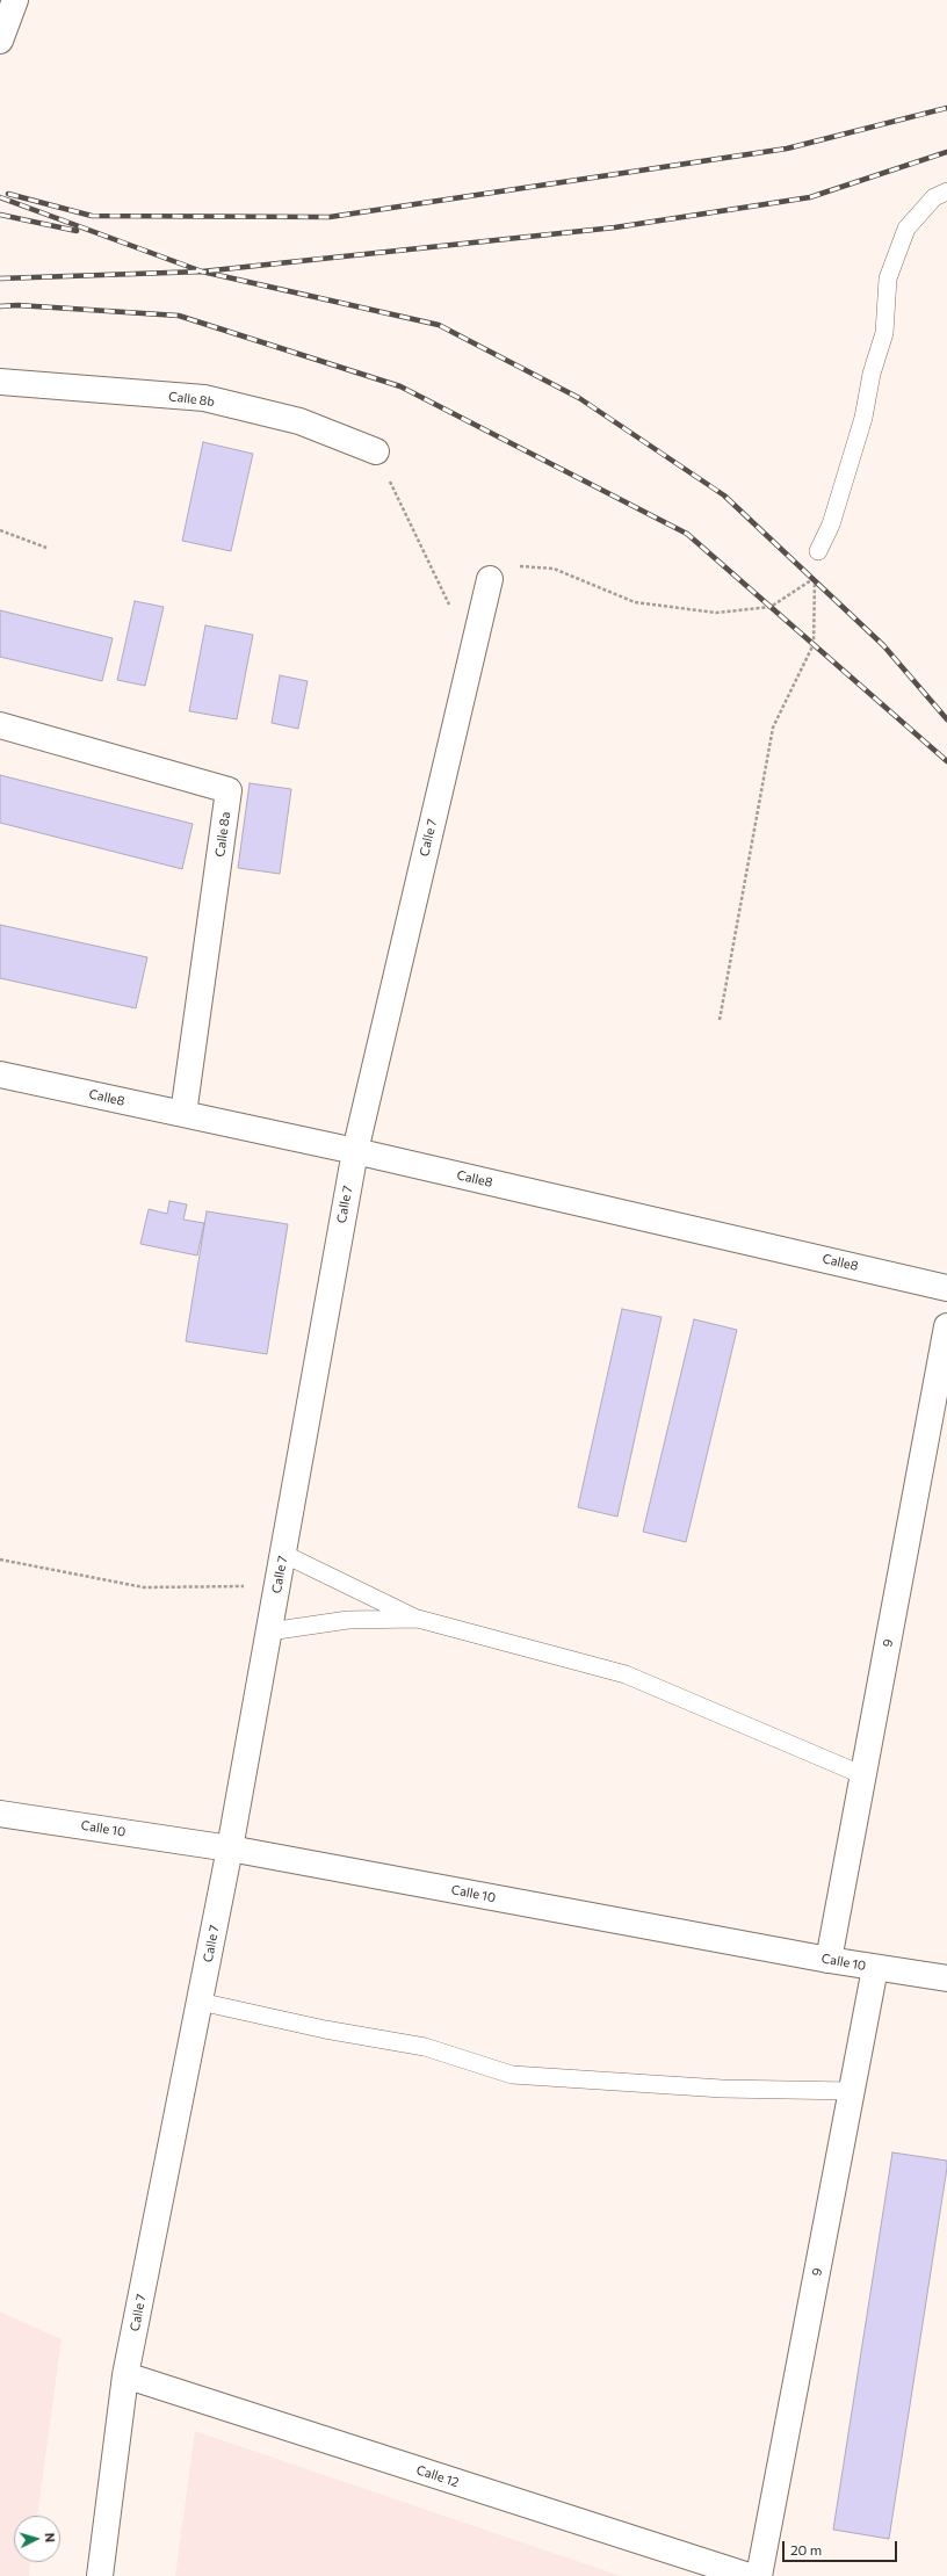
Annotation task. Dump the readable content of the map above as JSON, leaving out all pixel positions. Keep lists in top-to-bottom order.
{
  "streets": {
    "street": [
      "Calle 8b",
      "Calle 8a",
      "Calle 7",
      "Calle8",
      "9",
      "Calle 10",
      "Calle 12"
    ]
  },
  "crossings": [
    ["Calle 8a", "Calle8"],
    ["Calle 7", "Calle8"],
    ["Calle 7", "Calle 10"],
    ["Calle 7", "Calle 12"],
    ["9", "Calle 10"]
  ],
  "scale_bar": "20 m",
  "north": "right"
}
